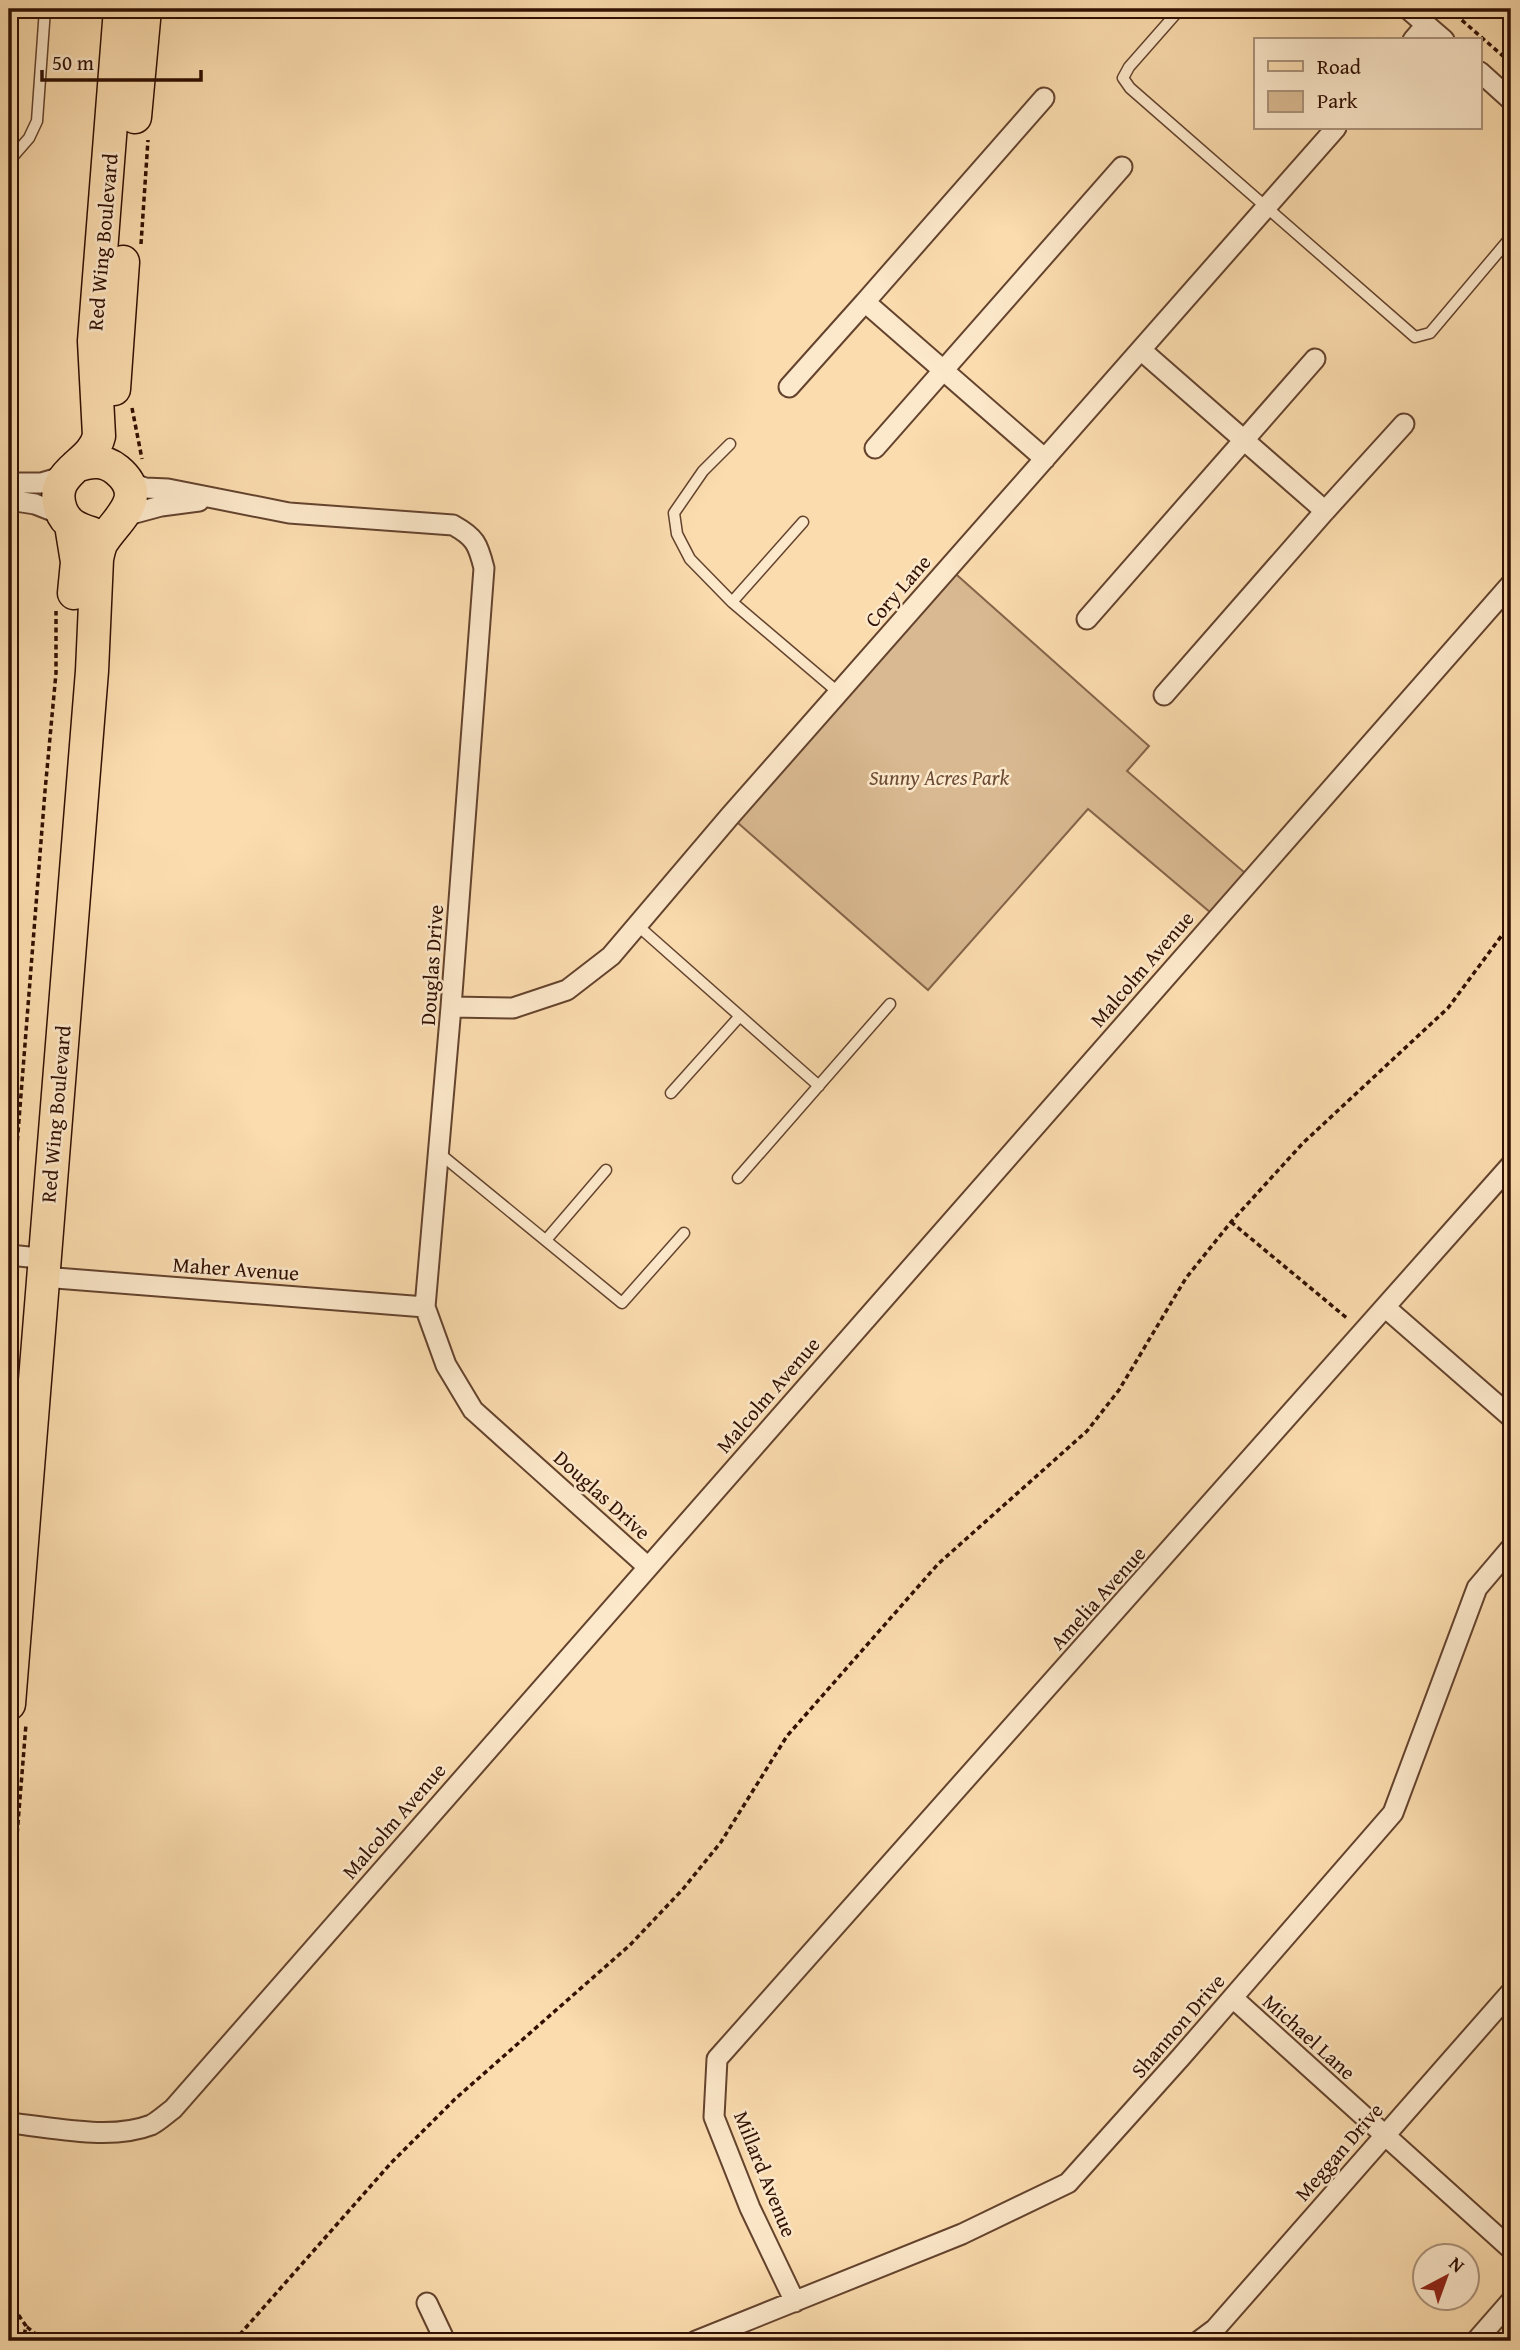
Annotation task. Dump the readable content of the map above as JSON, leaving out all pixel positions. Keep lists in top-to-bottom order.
{
  "streets": {
    "main road": ["Red Wing Boulevard"],
    "street": [
      "Cory Lane",
      "Douglas Drive",
      "Malcolm Avenue",
      "Maher Avenue",
      "Amelia Avenue",
      "Shannon Drive",
      "Michael Lane",
      "Meggan Drive",
      "Millard Avenue"
    ]
  },
  "crossings": [
    ["Red Wing Boulevard", "Douglas Drive"],
    ["Red Wing Boulevard", "Maher Avenue"],
    ["Cory Lane", "Douglas Drive"],
    ["Douglas Drive", "Malcolm Avenue"],
    ["Douglas Drive", "Maher Avenue"],
    ["Amelia Avenue", "Millard Avenue"],
    ["Shannon Drive", "Michael Lane"],
    ["Shannon Drive", "Millard Avenue"],
    ["Michael Lane", "Meggan Drive"]
  ],
  "parks": ["Sunny Acres Park"],
  "legend": ["Road", "Park"],
  "scale_bar": "50 m",
  "north": "top right"
}
